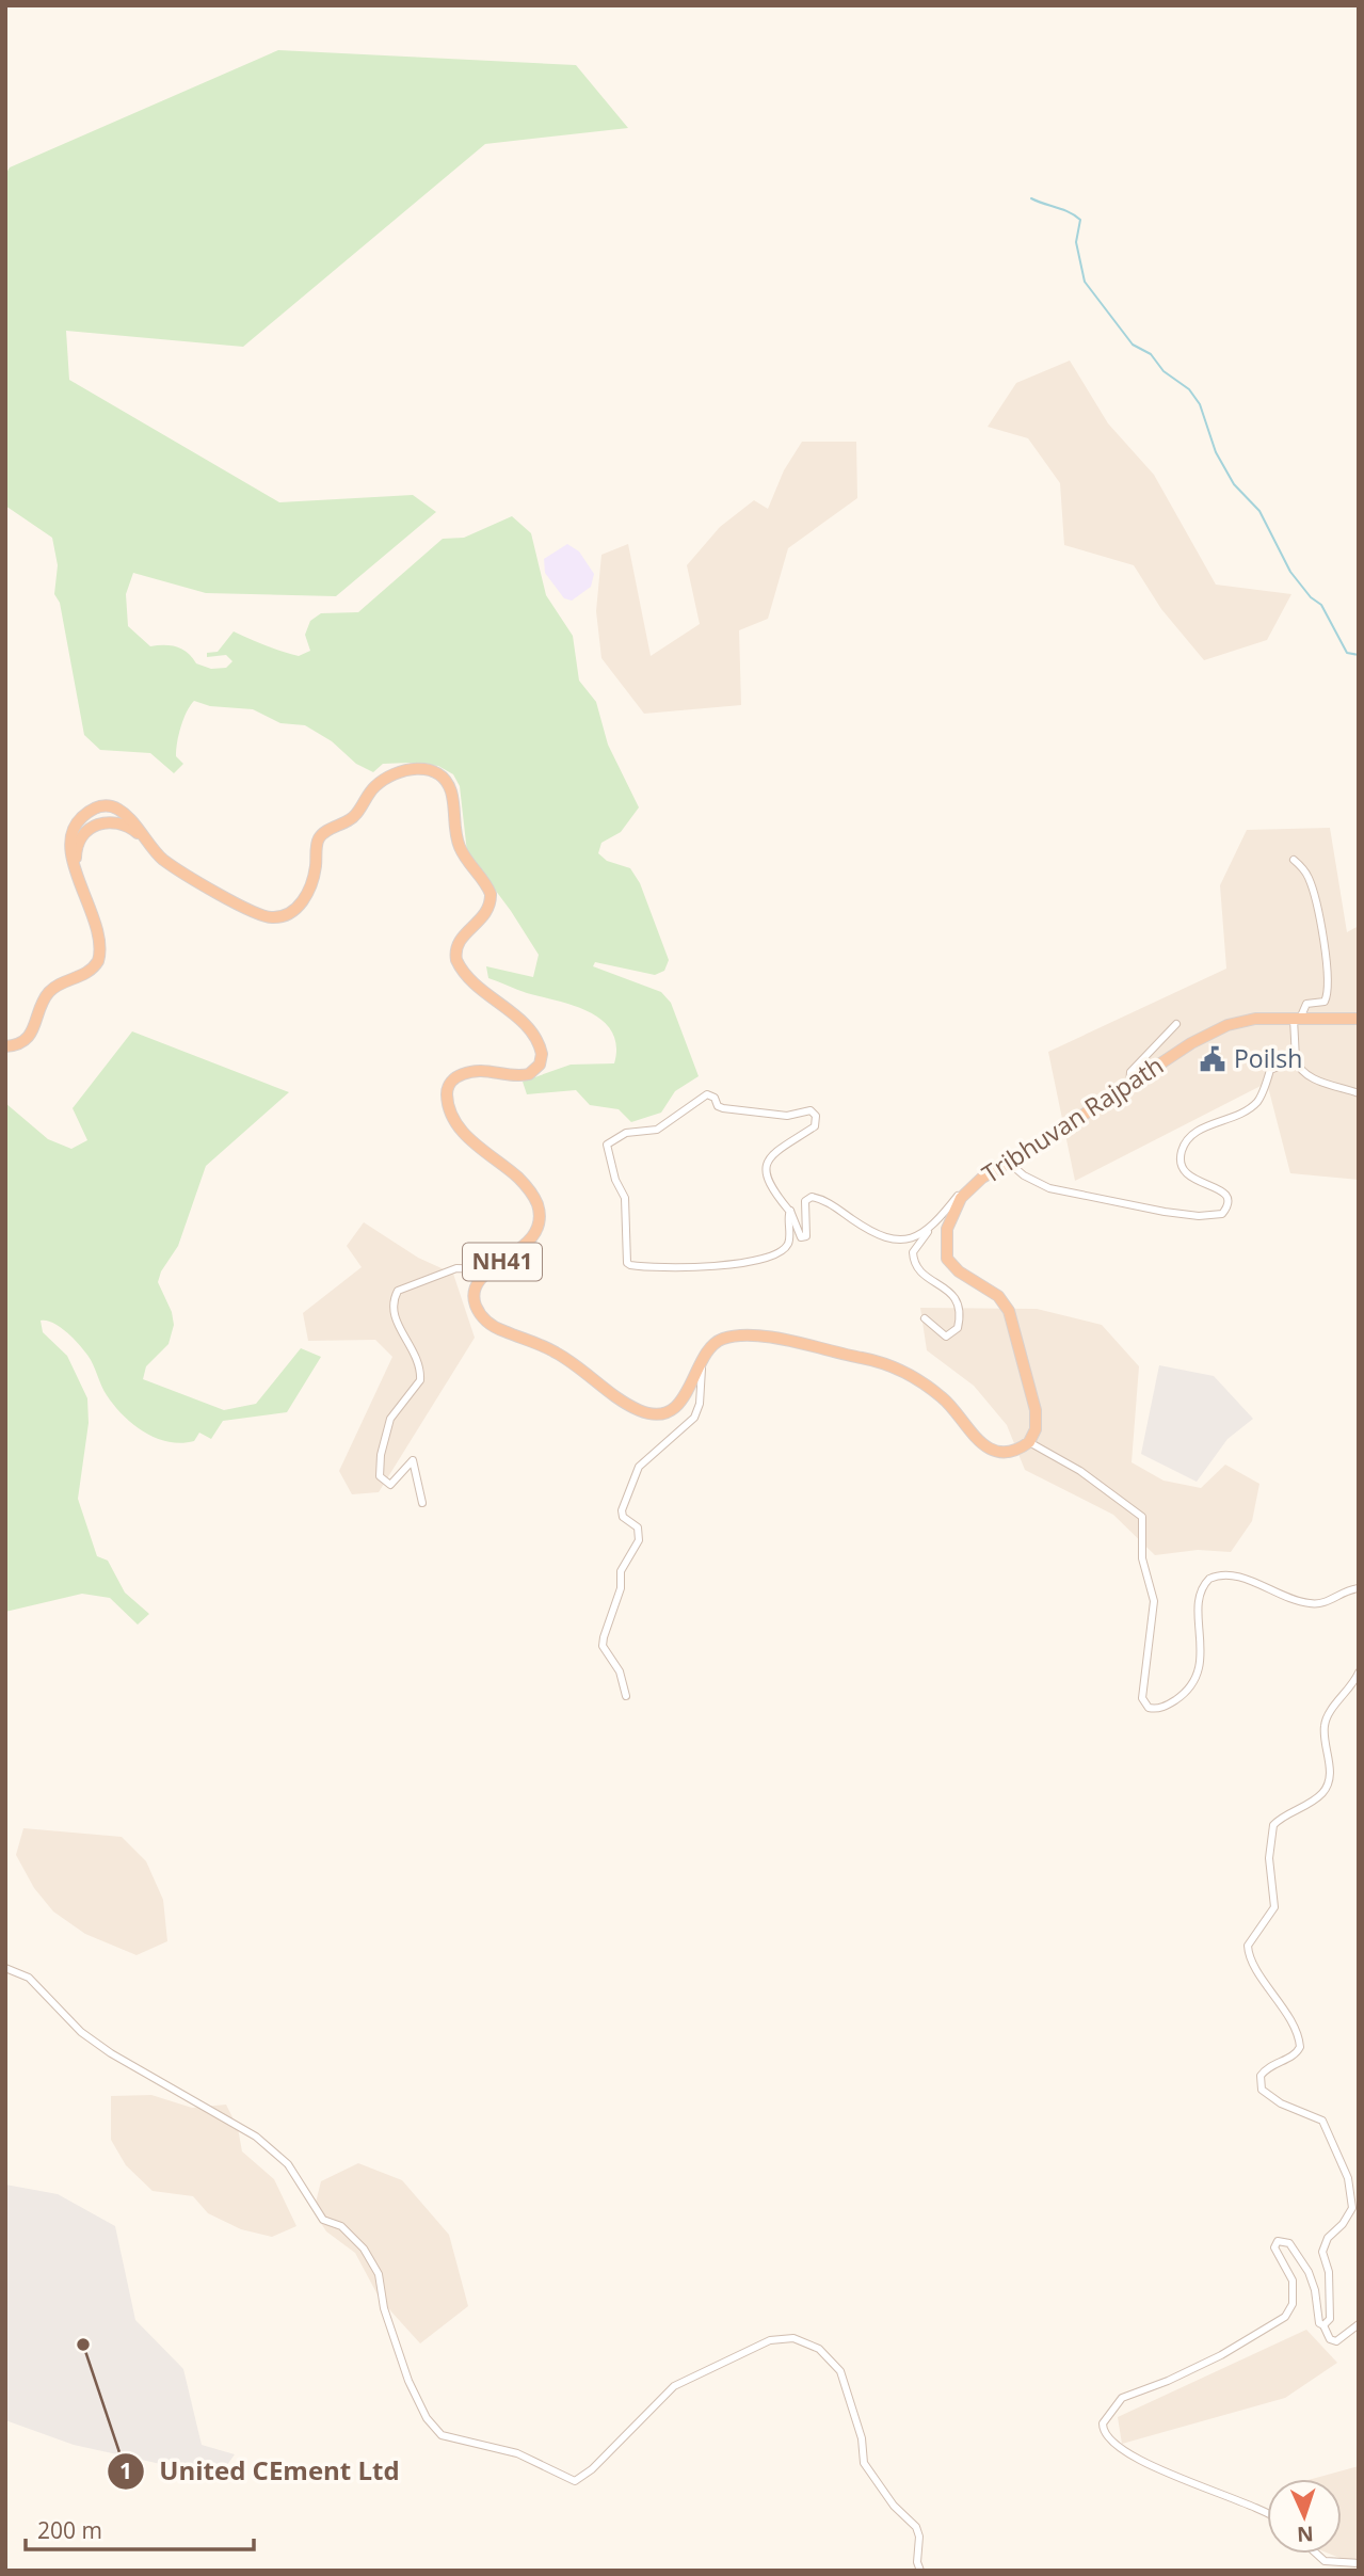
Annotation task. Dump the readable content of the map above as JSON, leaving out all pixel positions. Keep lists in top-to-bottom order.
{
  "streets": {
    "highway": ["Tribhuvan Rajpath", "NH41"]
  },
  "places": {
    "public building": ["Poilsh"],
    "other": ["United CEment Ltd"]
  },
  "scale_bar": "200 m",
  "north": "bottom"
}
